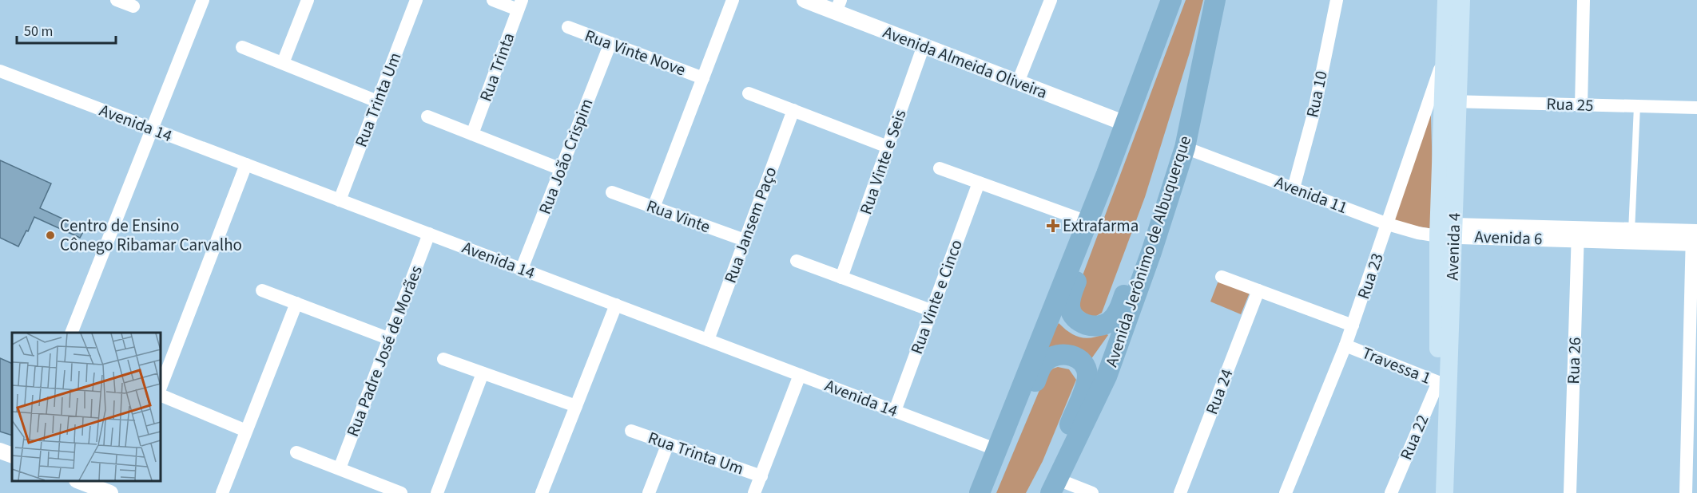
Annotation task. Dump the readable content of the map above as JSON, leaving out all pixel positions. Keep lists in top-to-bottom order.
{
  "streets": {
    "main road": ["Avenida 4", "Avenida Jerônimo de Albuquerque"],
    "street": [
      "Rua Vinte Nove",
      "Avenida Almeida Oliveira",
      "Rua Trinta",
      "Rua 10",
      "Rua Trinta Um",
      "Rua 25",
      "Avenida 14",
      "Rua João Crispim",
      "Rua Vinte e Seis",
      "Avenida 11",
      "Rua Vinte",
      "Rua Jansem Paço",
      "Avenida 6",
      "Rua 23",
      "Rua Vinte e Cinco",
      "Rua Padre José de Morães",
      "Rua 26",
      "Travessa 1",
      "Rua 24",
      "Rua 22"
    ]
  },
  "crossings": [
    ["Rua Vinte Nove", "Rua João Crispim"],
    ["Avenida Almeida Oliveira", "Rua Vinte e Seis"],
    ["Rua 10", "Avenida 11"],
    ["Rua Trinta Um", "Avenida 14"],
    ["Rua 25", "Avenida 4"],
    ["Avenida 14", "Rua João Crispim"],
    ["Avenida 14", "Rua Jansem Paço"],
    ["Avenida 14", "Rua Vinte e Cinco"],
    ["Avenida 14", "Rua Padre José de Morães"],
    ["Avenida 11", "Avenida 6"],
    ["Avenida 11", "Avenida 4"],
    ["Avenida 11", "Avenida Jerônimo de Albuquerque"],
    ["Avenida 11", "Rua 23"],
    ["Rua Vinte", "Rua Jansem Paço"],
    ["Avenida 6", "Avenida 4"],
    ["Avenida 6", "Rua 26"],
    ["Avenida 4", "Rua 23"],
    ["Avenida 4", "Travessa 1"],
    ["Avenida 4", "Rua 22"],
    ["Rua 23", "Travessa 1"],
    ["Travessa 1", "Rua 22"]
  ],
  "places": {
    "health": ["Extrafarma"],
    "other": ["Centro de Ensino Cônego Ribamar Carvalho"]
  },
  "scale_bar": "50 m"
}
